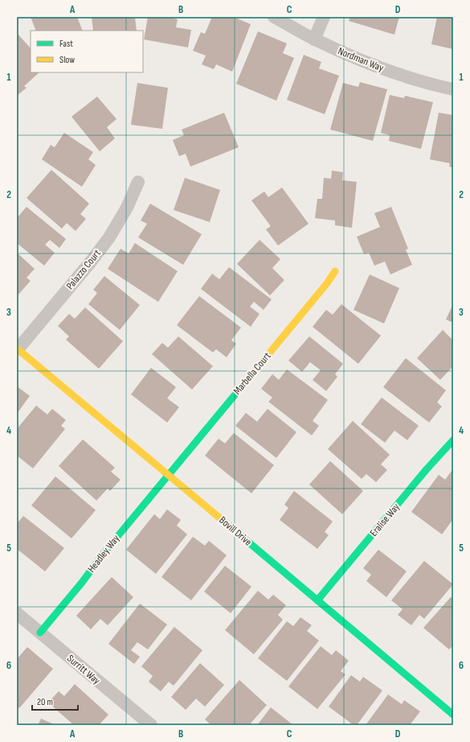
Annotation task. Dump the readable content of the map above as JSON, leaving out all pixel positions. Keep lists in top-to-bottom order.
{
  "streets": {
    "street": [
      "Nordman Way",
      "Palazzo Court",
      "Marbella Court",
      "Eralise Way",
      "Bovill Drive",
      "Headley Way",
      "Surritt Way"
    ]
  },
  "crossings": [
    ["Palazzo Court", "Bovill Drive"],
    ["Marbella Court", "Bovill Drive"],
    ["Marbella Court", "Headley Way"],
    ["Eralise Way", "Bovill Drive"],
    ["Bovill Drive", "Headley Way"],
    ["Headley Way", "Surritt Way"]
  ],
  "legend": ["Fast", "Slow"],
  "scale_bar": "20 m",
  "grid": {
    "columns": [
      "A",
      "B",
      "C",
      "D"
    ],
    "rows": [
      "1",
      "2",
      "3",
      "4",
      "5",
      "6"
    ]
  }
}
